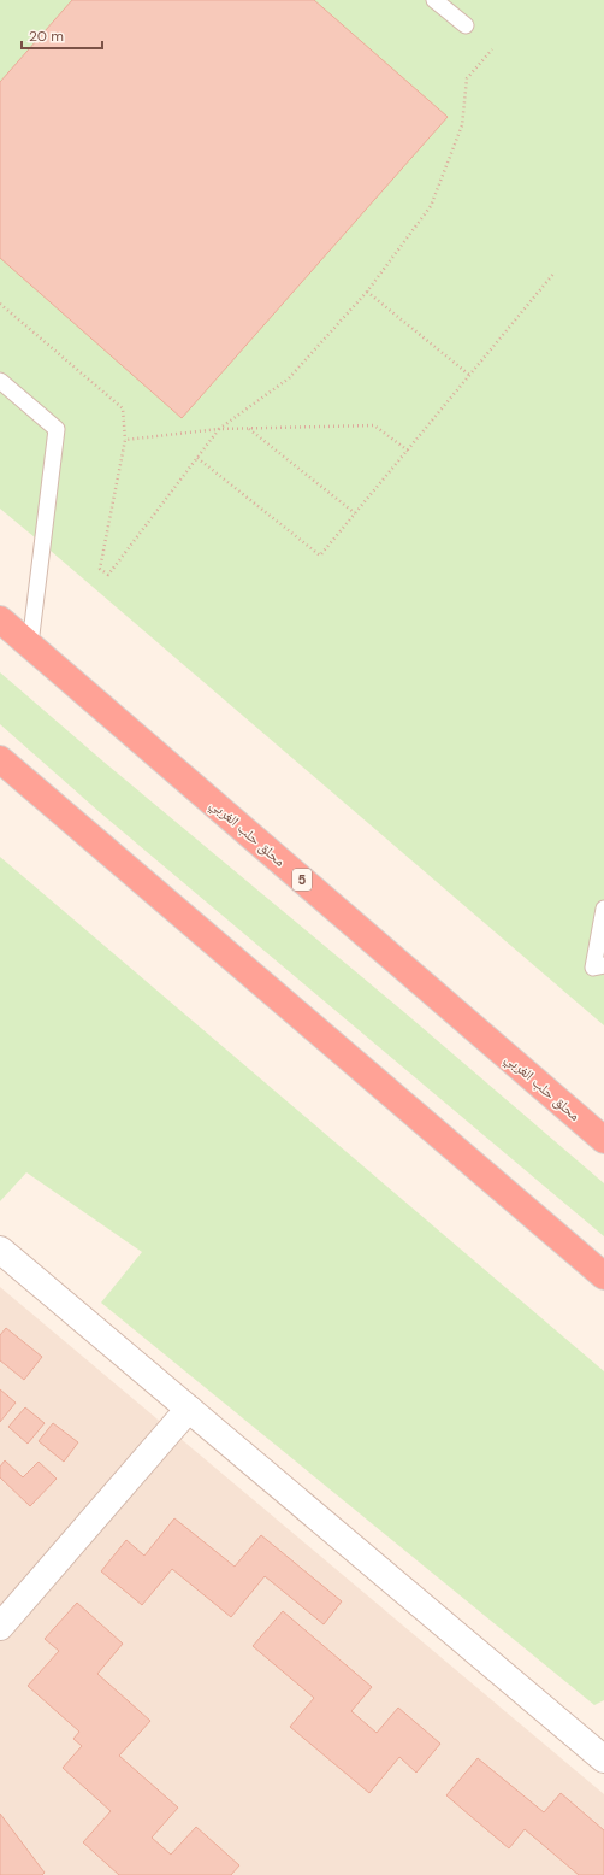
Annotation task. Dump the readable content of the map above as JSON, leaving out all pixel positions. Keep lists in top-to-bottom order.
{
  "streets": {
    "highway": ["محلق حلب الغربي", "5"]
  },
  "scale_bar": "20 m"
}
